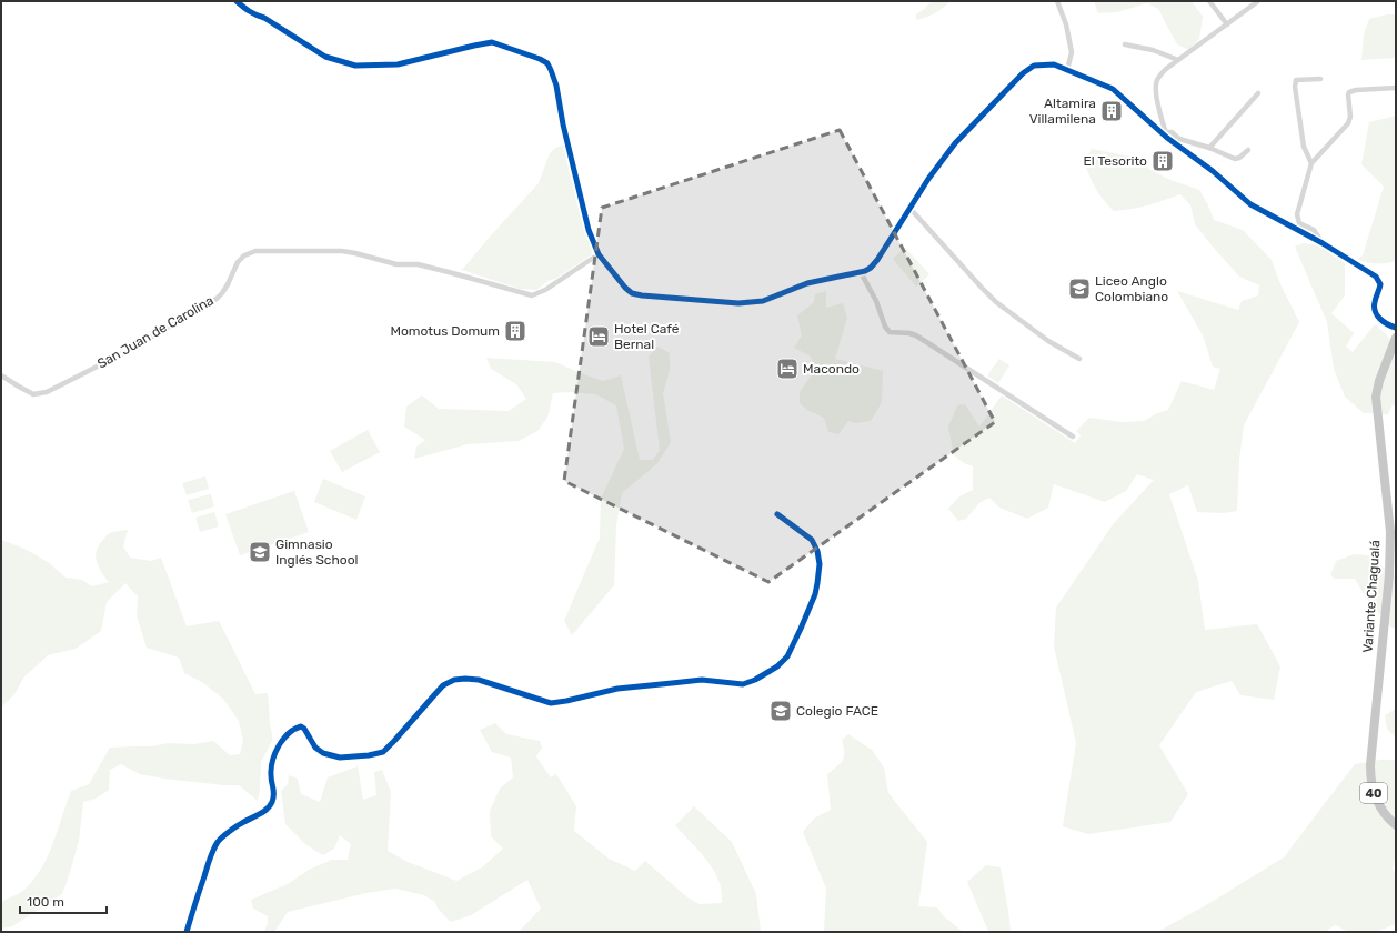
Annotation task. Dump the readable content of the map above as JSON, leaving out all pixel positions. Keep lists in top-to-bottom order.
{
  "streets": {
    "highway": ["Variante Chagualá", "40"],
    "street": ["San Juan de Carolina"]
  },
  "places": {
    "building": ["Altamira Villamilena", "El Tesorito", "Momotus Domum"],
    "school or university": ["Liceo Anglo Colombiano", "Gimnasio Inglés School", "Colegio FACE"],
    "hotel": ["Hotel Café Bernal", "Macondo"]
  },
  "scale_bar": "100 m"
}
